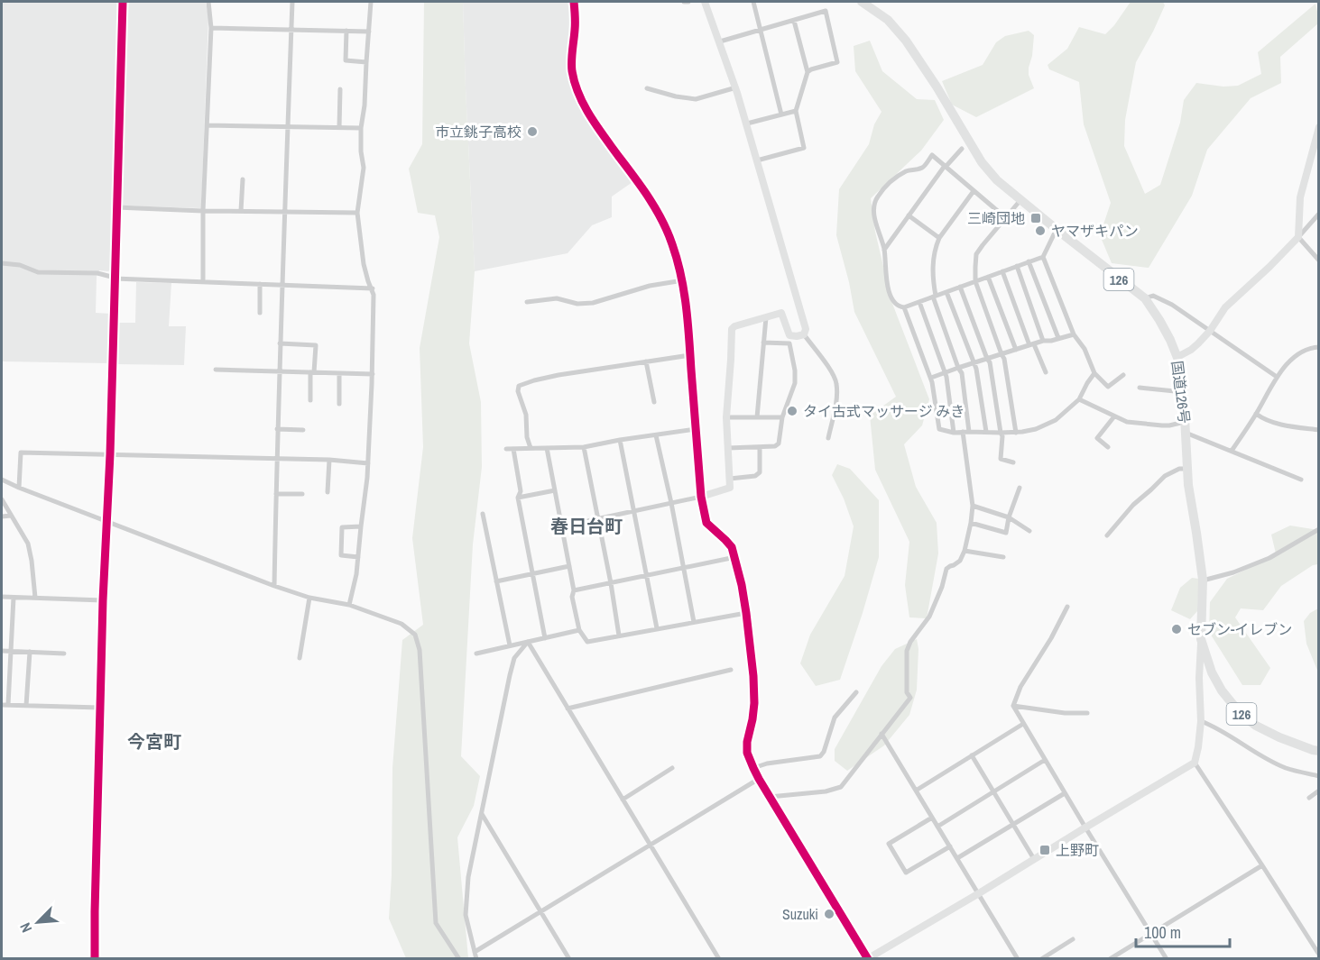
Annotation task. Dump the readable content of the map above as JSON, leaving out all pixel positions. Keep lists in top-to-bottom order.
{
  "streets": {
    "highway": ["126", "国道126号"]
  },
  "districts": ["春日台町", "今宮町"],
  "places": {
    "other": [
      "市立銚子高校",
      "ヤマザキパン",
      "タイ古式マッサージ みき",
      "セブン-イレブン",
      "Suzuki"
    ],
    "transit": ["三崎団地", "上野町"]
  },
  "scale_bar": "100 m",
  "north": "bottom left"
}
